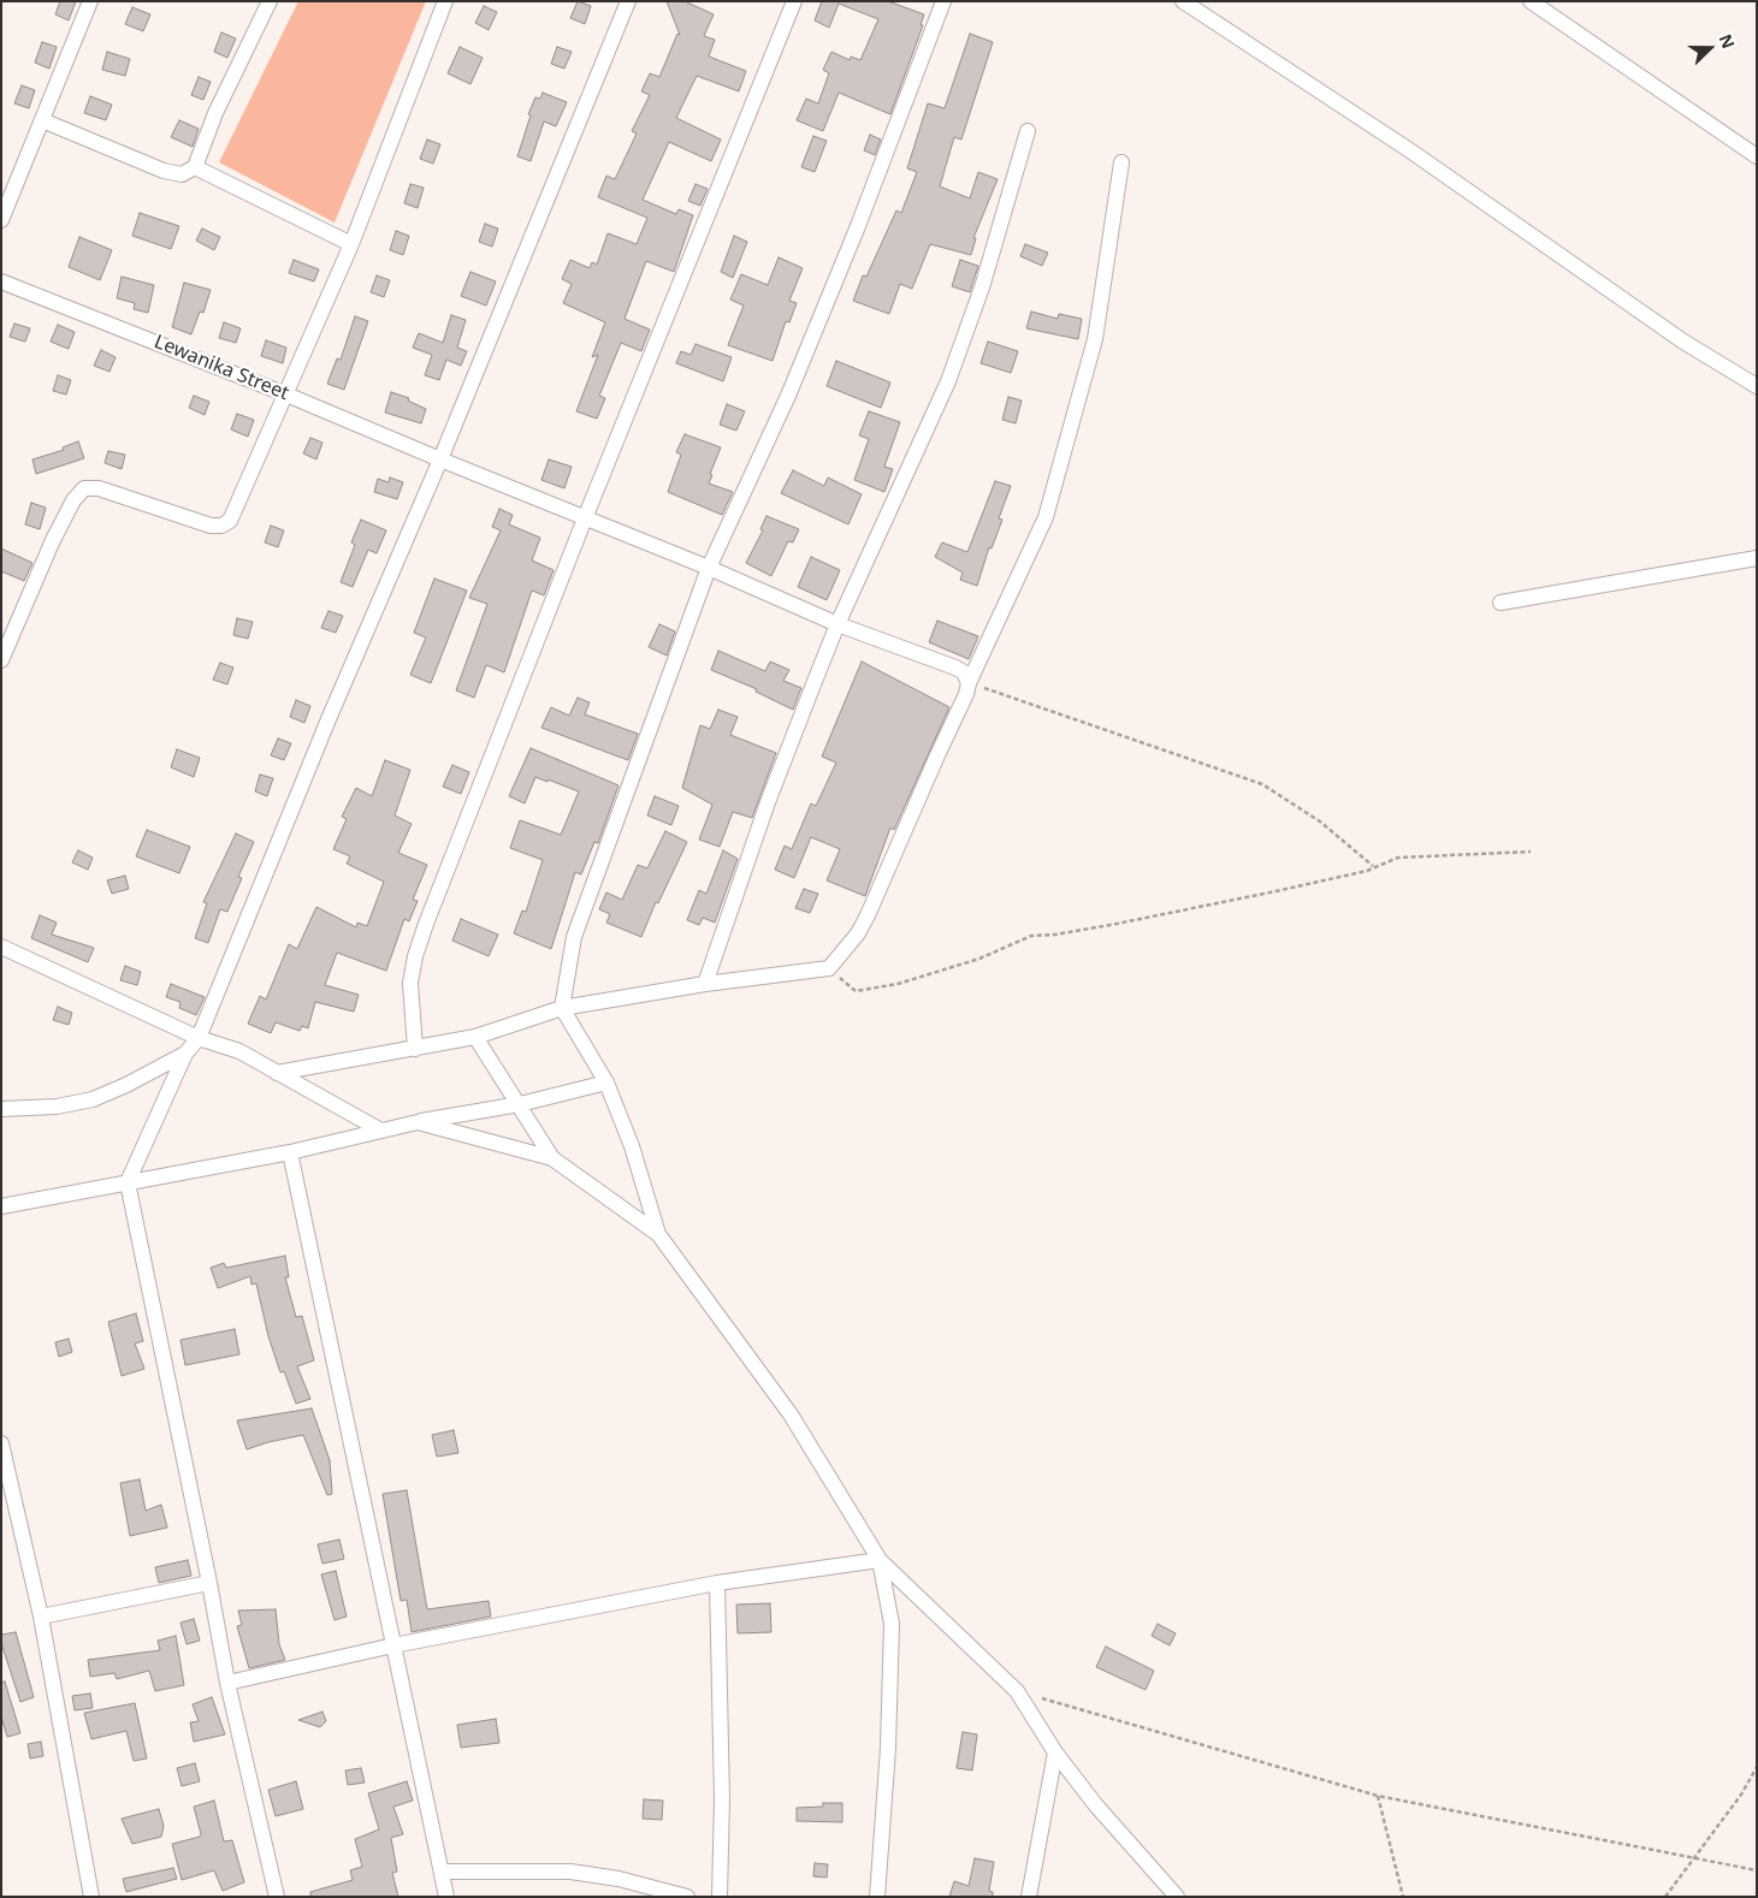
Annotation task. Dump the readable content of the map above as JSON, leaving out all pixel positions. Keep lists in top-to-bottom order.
{
  "streets": {
    "street": ["Lewanika Street"]
  },
  "north": "right"
}
